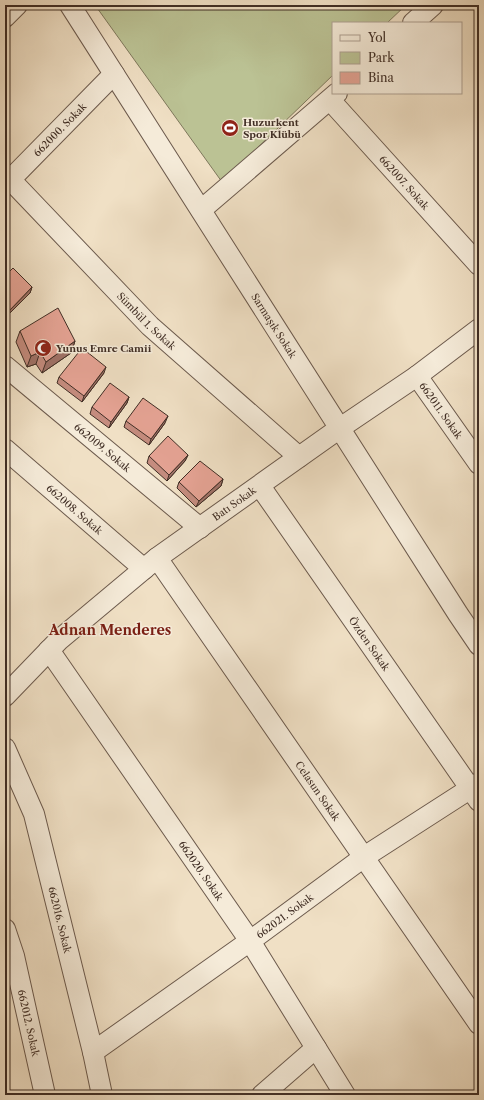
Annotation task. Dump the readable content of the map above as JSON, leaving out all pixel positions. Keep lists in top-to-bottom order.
{
  "streets": {
    "street": [
      "662000. Sokak",
      "662007. Sokak",
      "Sümbül 1. Sokak",
      "Sarmaşık Sokak",
      "662011. Sokak",
      "662009. Sokak",
      "Batı Sokak",
      "662008. Sokak",
      "Özden Sokak",
      "Celasun Sokak",
      "662020. Sokak",
      "662021. Sokak",
      "662016. Sokak",
      "662012. Sokak"
    ]
  },
  "crossings": [
    ["662000. Sokak", "Sümbül 1. Sokak"],
    ["662000. Sokak", "Sarmaşık Sokak"],
    ["Sümbül 1. Sokak", "Batı Sokak"],
    ["Sarmaşık Sokak", "Batı Sokak"],
    ["662011. Sokak", "Batı Sokak"],
    ["662009. Sokak", "Batı Sokak"],
    ["Batı Sokak", "662008. Sokak"],
    ["Batı Sokak", "Özden Sokak"],
    ["Batı Sokak", "Celasun Sokak"],
    ["Batı Sokak", "662020. Sokak"],
    ["662008. Sokak", "Celasun Sokak"],
    ["Özden Sokak", "662021. Sokak"],
    ["Celasun Sokak", "662021. Sokak"],
    ["662020. Sokak", "662021. Sokak"],
    ["662021. Sokak", "662016. Sokak"]
  ],
  "districts": ["Adnan Menderes"],
  "places": {
    "sports": ["Huzurkent Spor Klübü"],
    "mosque": ["Yunus Emre Camii"]
  },
  "legend": ["Yol", "Park", "Bina"]
}
